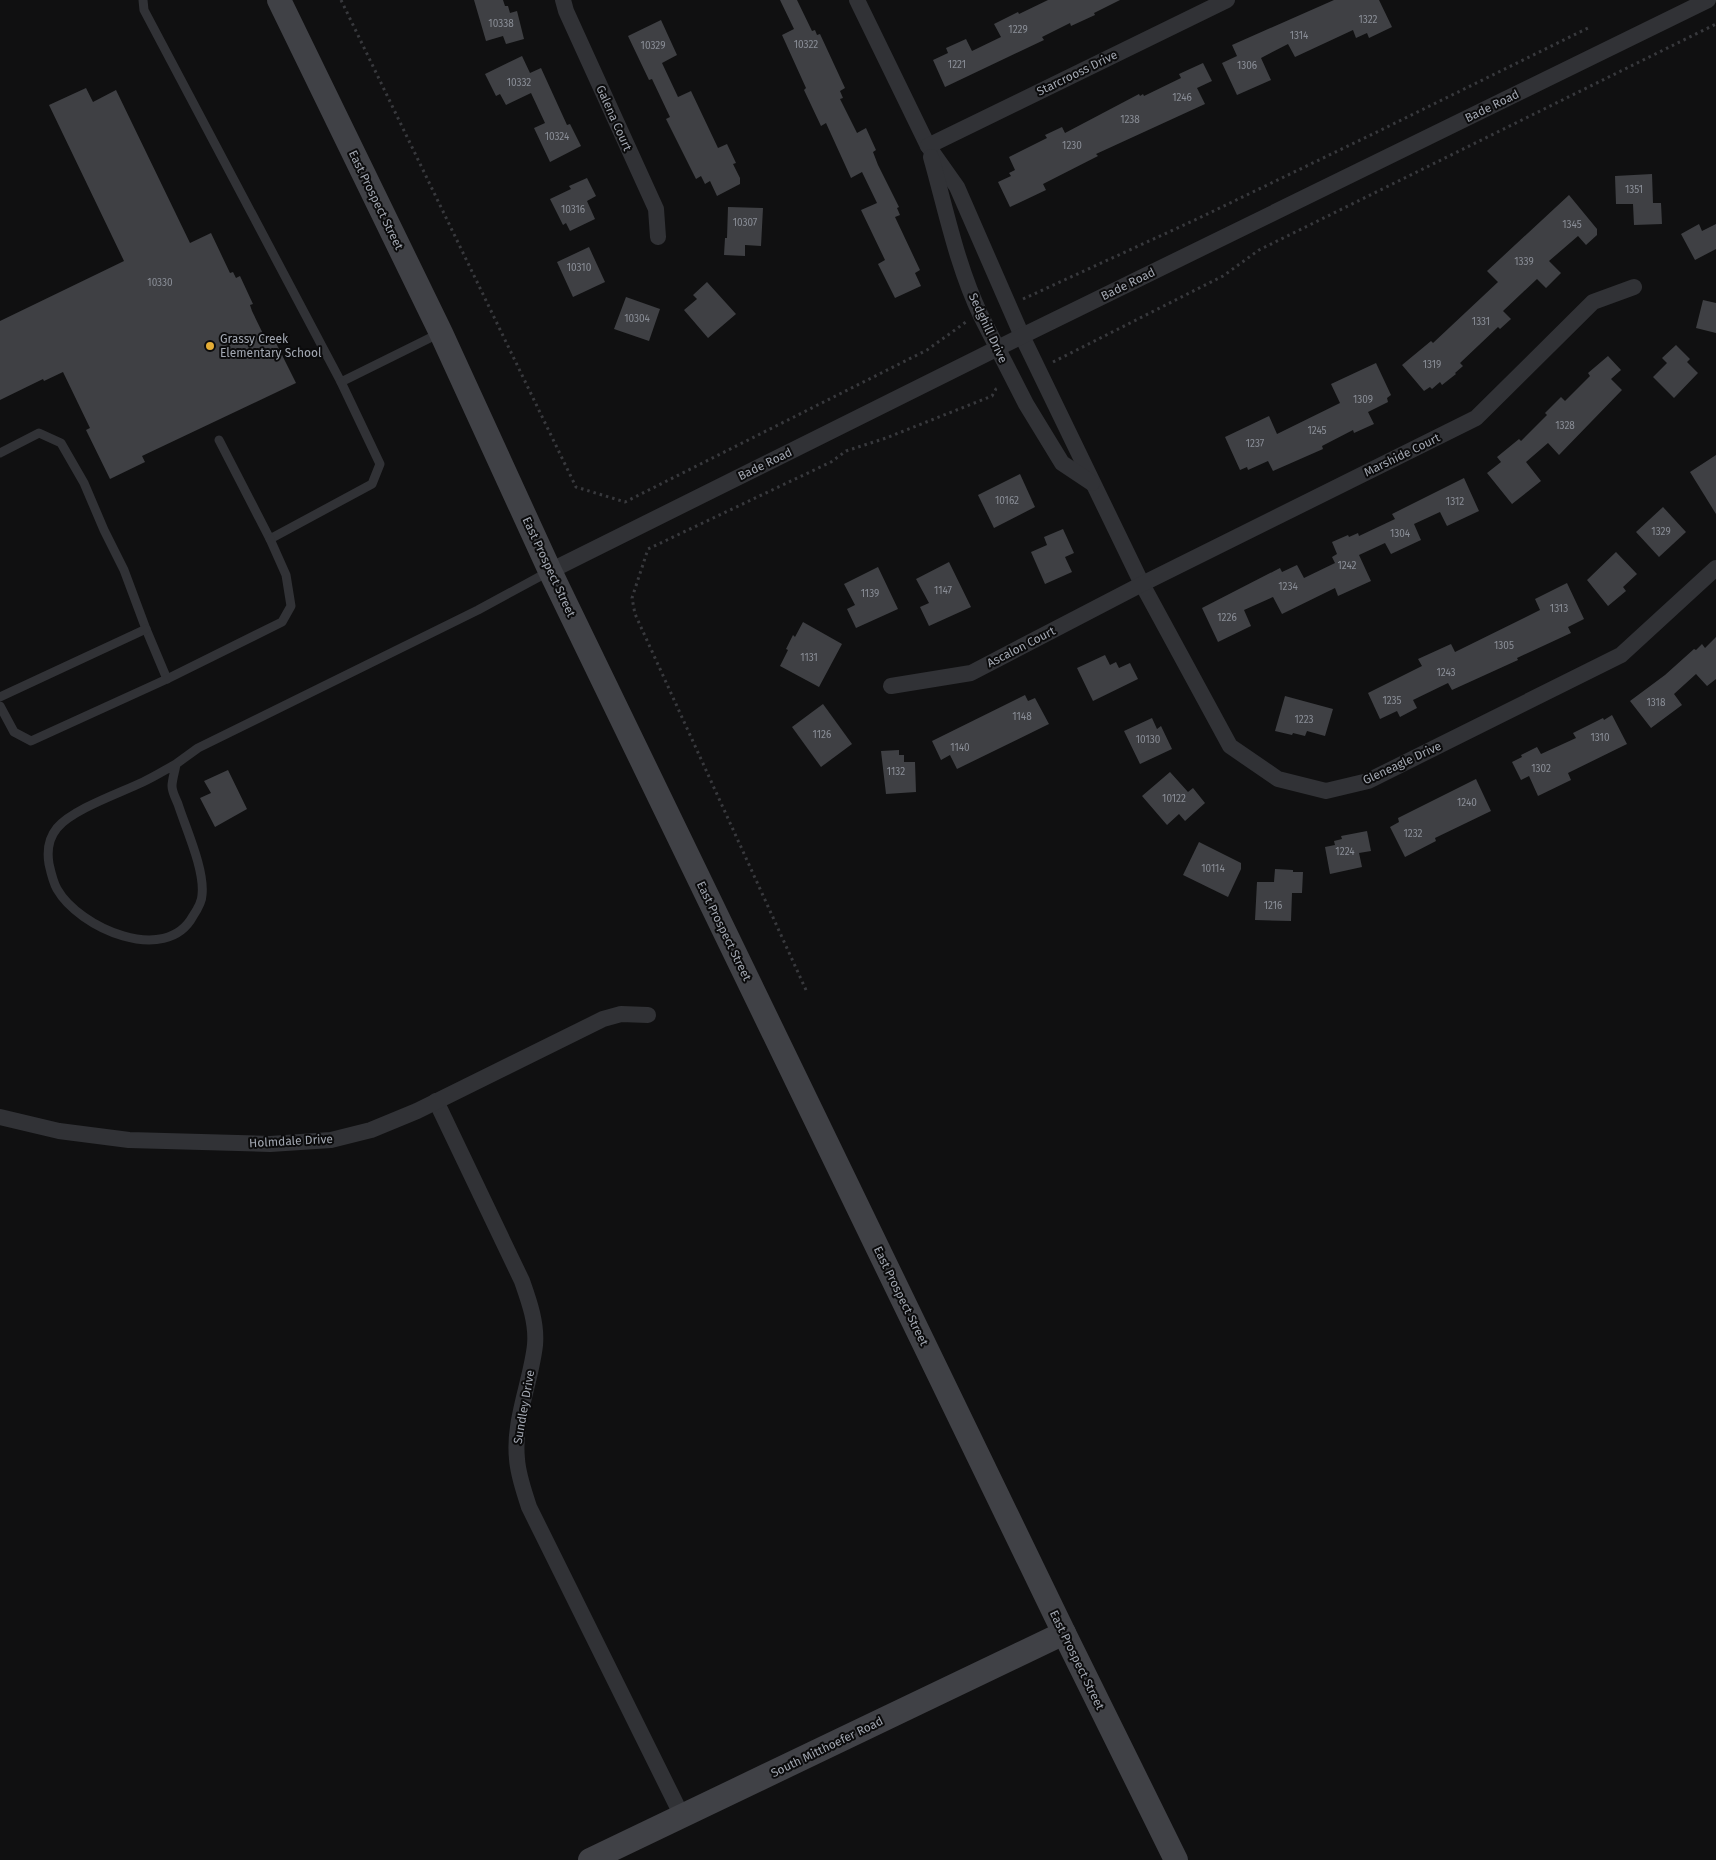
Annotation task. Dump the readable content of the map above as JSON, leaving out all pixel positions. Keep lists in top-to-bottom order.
{
  "streets": {
    "street": [
      "Starcrooss Drive",
      "Bade Road",
      "Galena Court",
      "East Prospect Street",
      "Sedghill Drive",
      "Marshide Court",
      "Ascalon Court",
      "Gleneagle Drive",
      "Holmdale Drive",
      "Sundley Drive",
      "South Mitthoefer Road"
    ]
  },
  "crossings": [
    ["Starcrooss Drive", "Sedghill Drive"],
    ["Bade Road", "East Prospect Street"],
    ["Bade Road", "Sedghill Drive"],
    ["East Prospect Street", "South Mitthoefer Road"],
    ["Sedghill Drive", "Marshide Court"],
    ["Sedghill Drive", "Ascalon Court"],
    ["Sedghill Drive", "Gleneagle Drive"],
    ["Marshide Court", "Ascalon Court"],
    ["Marshide Court", "Gleneagle Drive"],
    ["Ascalon Court", "Gleneagle Drive"],
    ["Holmdale Drive", "Sundley Drive"],
    ["Sundley Drive", "South Mitthoefer Road"]
  ],
  "places": ["Grassy Creek Elementary School"],
  "house_numbers": [
    "1322",
    "10338",
    "1229",
    "1314",
    "10322",
    "10329",
    "1221",
    "1306",
    "10332",
    "1246",
    "1238",
    "10324",
    "1230",
    "1351",
    "10316",
    "10307",
    "1345",
    "1339",
    "10310",
    "10330",
    "10304",
    "1331",
    "1319",
    "1309",
    "1328",
    "1245",
    "1237",
    "10162",
    "1312",
    "1329",
    "1304",
    "1242",
    "1234",
    "1147",
    "1139",
    "1313",
    "1226",
    "1305",
    "1131",
    "1243",
    "1235",
    "1318",
    "1148",
    "1223",
    "1126",
    "1310",
    "10130",
    "1140",
    "1302",
    "1132",
    "10122",
    "1240",
    "1232",
    "1224",
    "10114",
    "1216"
  ]
}
